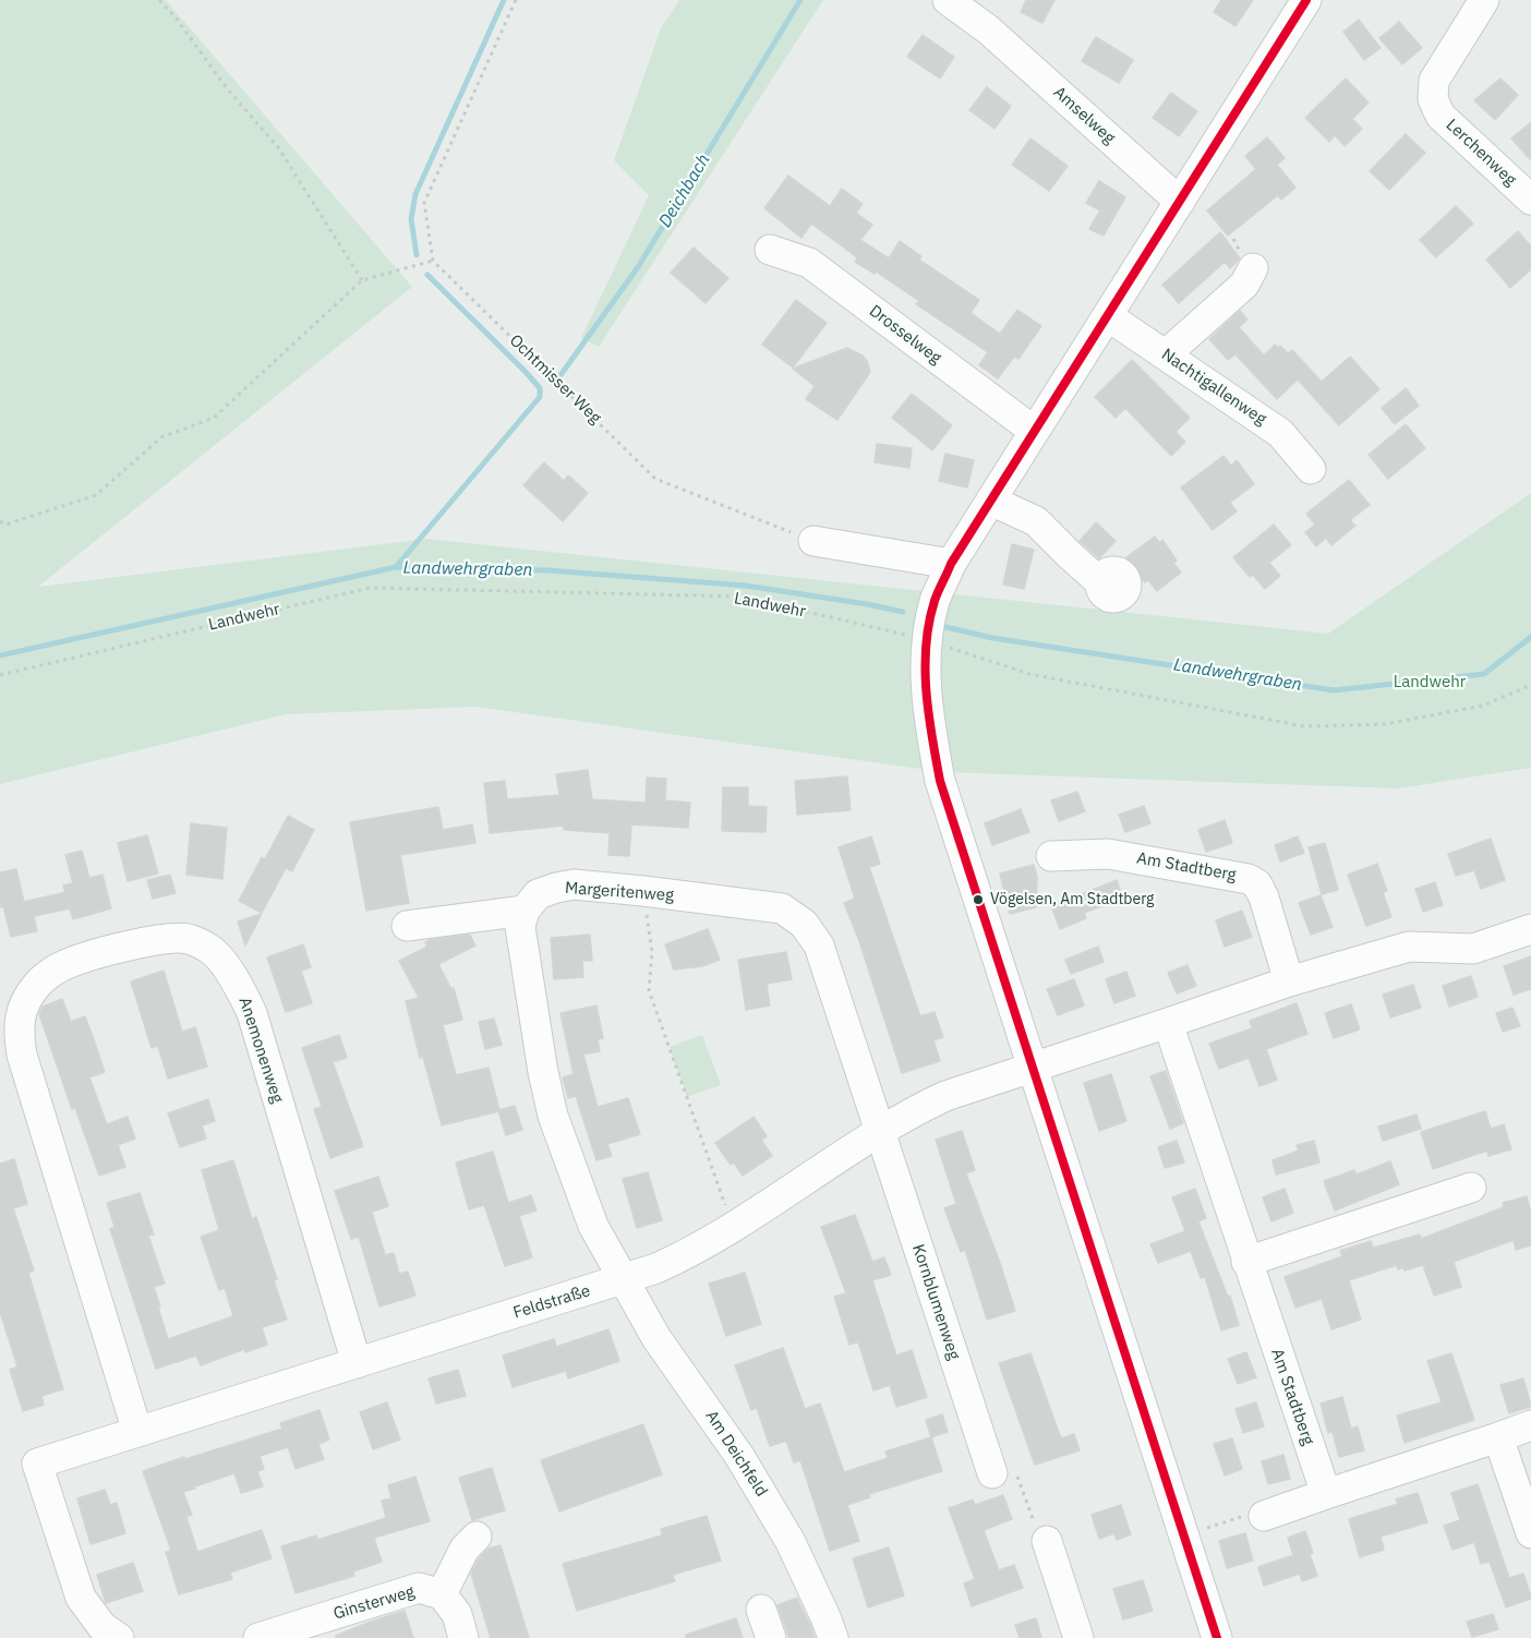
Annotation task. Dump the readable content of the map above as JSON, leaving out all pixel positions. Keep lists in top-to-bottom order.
{
  "streets": {
    "street": [
      "Amselweg",
      "Lerchenweg",
      "Drosselweg",
      "Nachtigallenweg",
      "Am Stadtberg",
      "Margeritenweg",
      "Anemonenweg",
      "Feldstraße",
      "Kornblumenweg",
      "Am Deichfeld",
      "Ginsterweg"
    ],
    "path": ["Ochtmisser Weg", "Landwehr"]
  },
  "crossings": [
    ["Margeritenweg", "Feldstraße"],
    ["Margeritenweg", "Kornblumenweg"],
    ["Anemonenweg", "Feldstraße"],
    ["Feldstraße", "Kornblumenweg"],
    ["Feldstraße", "Am Deichfeld"]
  ],
  "water": ["Deichbach", "Landwehrgraben"],
  "parks": ["Landwehr"],
  "places": ["Vögelsen, Am Stadtberg"]
}
